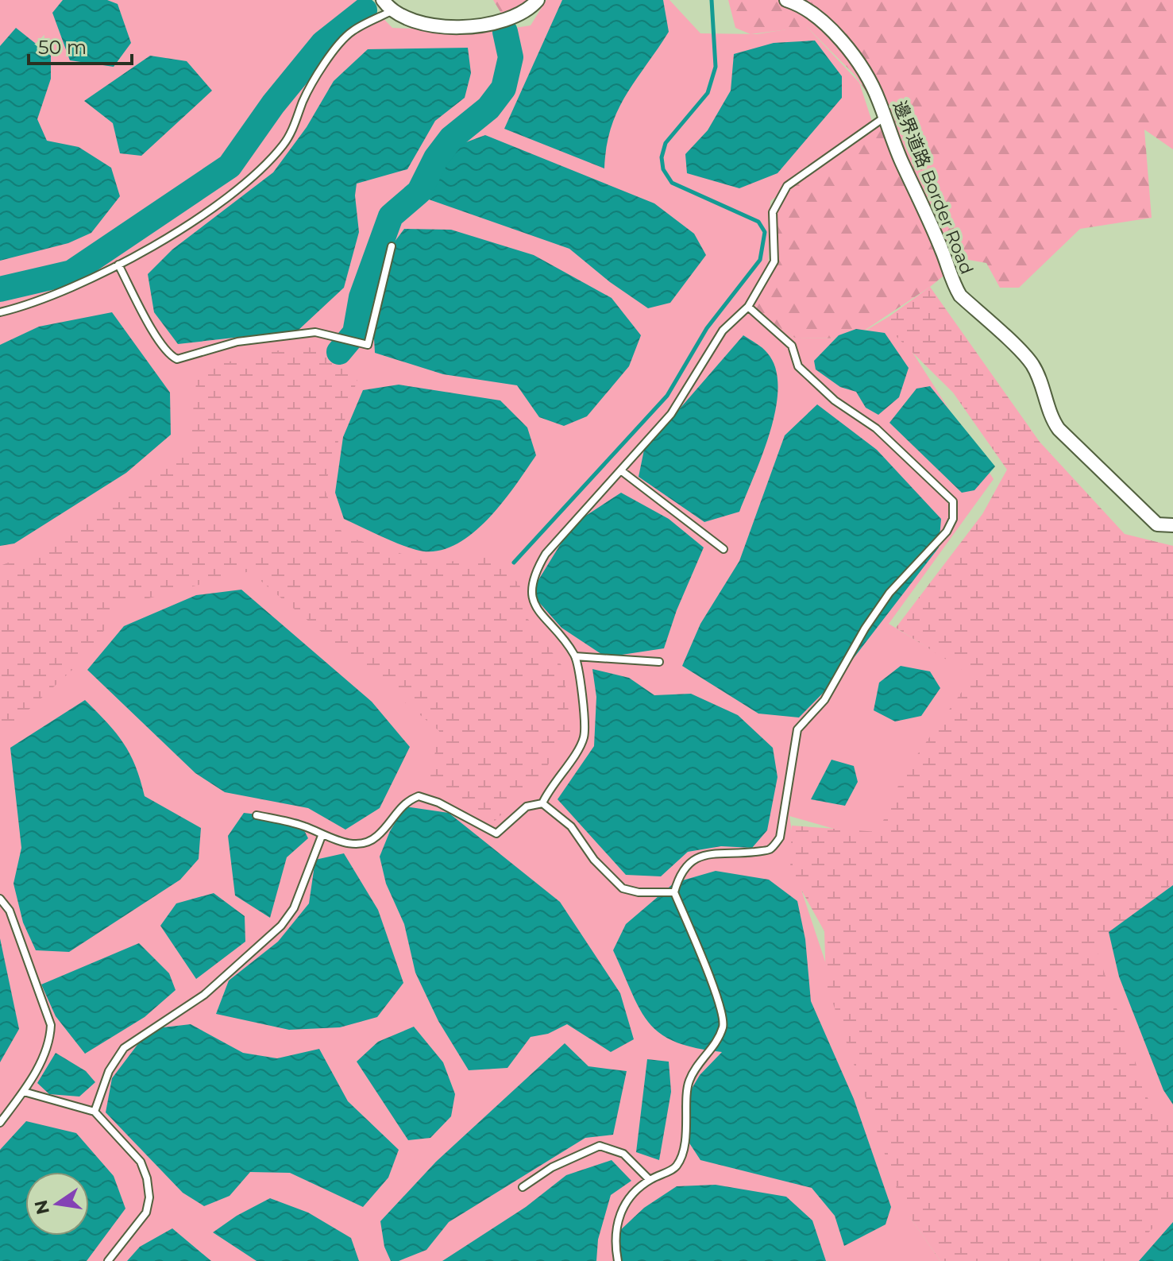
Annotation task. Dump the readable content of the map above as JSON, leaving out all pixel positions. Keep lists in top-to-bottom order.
{
  "streets": {
    "street": ["邊界道路 Border Road"]
  },
  "scale_bar": "50 m",
  "north": "left"
}
